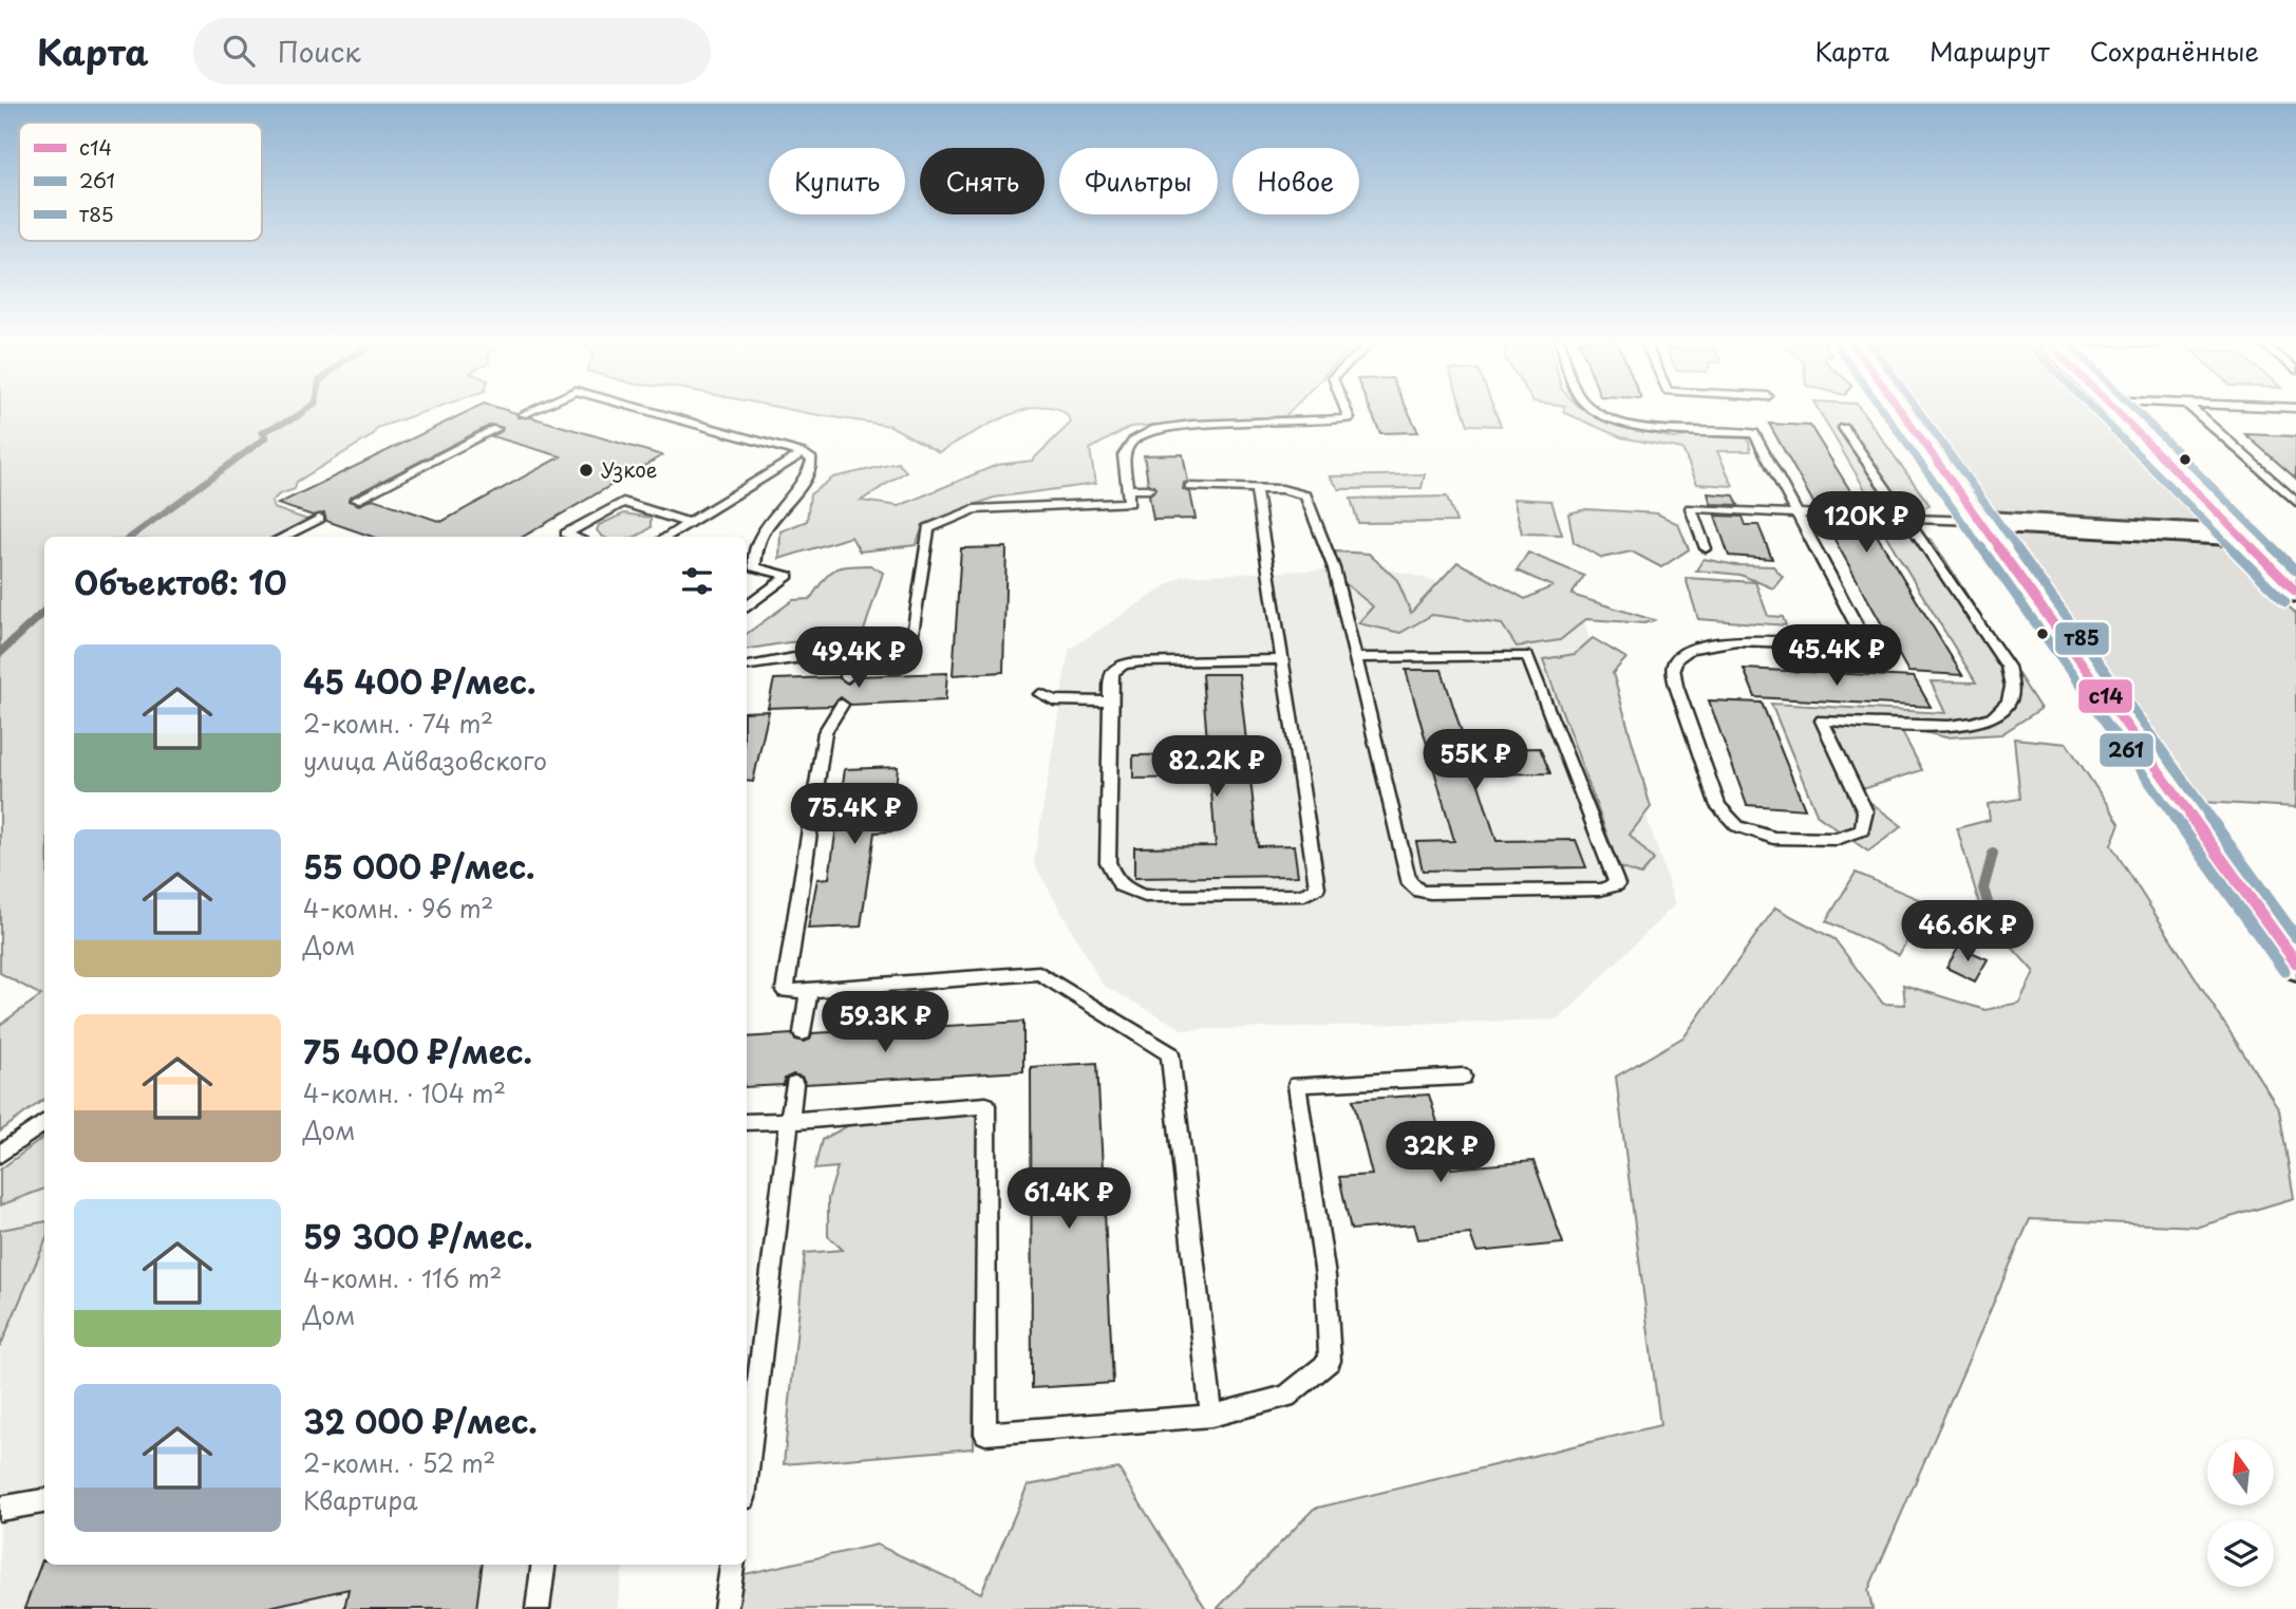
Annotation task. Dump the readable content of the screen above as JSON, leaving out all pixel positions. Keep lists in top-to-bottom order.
{
  "places": ["Узкое"],
  "lines": ["transit line с14", "transit line 261", "transit line т85"],
  "legend": ["с14", "261", "т85"],
  "north": "top",
  "page": {
    "header": "Карта",
    "search": "Поиск",
    "nav": ["Карта", "Маршрут", "Сохранённые"],
    "chip": [
      "Купить",
      "Снять",
      "Фильтры",
      "Новое"
    ],
    "price": [
      "120K ₽",
      "45.4K ₽",
      "49.4K ₽",
      "55K ₽",
      "82.2K ₽",
      "75.4K ₽",
      "46.6K ₽",
      "59.3K ₽",
      "32K ₽",
      "61.4K ₽"
    ],
    "heading": "Объектов: 10",
    "list": [
      {
        "name": "45 400 ₽/мес.",
        "note": "2-комн. · 74 m² · улица Айвазовского"
      },
      {
        "name": "55 000 ₽/мес.",
        "note": "4-комн. · 96 m² · Дом"
      },
      {
        "name": "75 400 ₽/мес.",
        "note": "4-комн. · 104 m² · Дом"
      },
      {
        "name": "59 300 ₽/мес.",
        "note": "4-комн. · 116 m² · Дом"
      },
      {
        "name": "32 000 ₽/мес.",
        "note": "2-комн. · 52 m² · Квартира"
      }
    ]
  }
}
